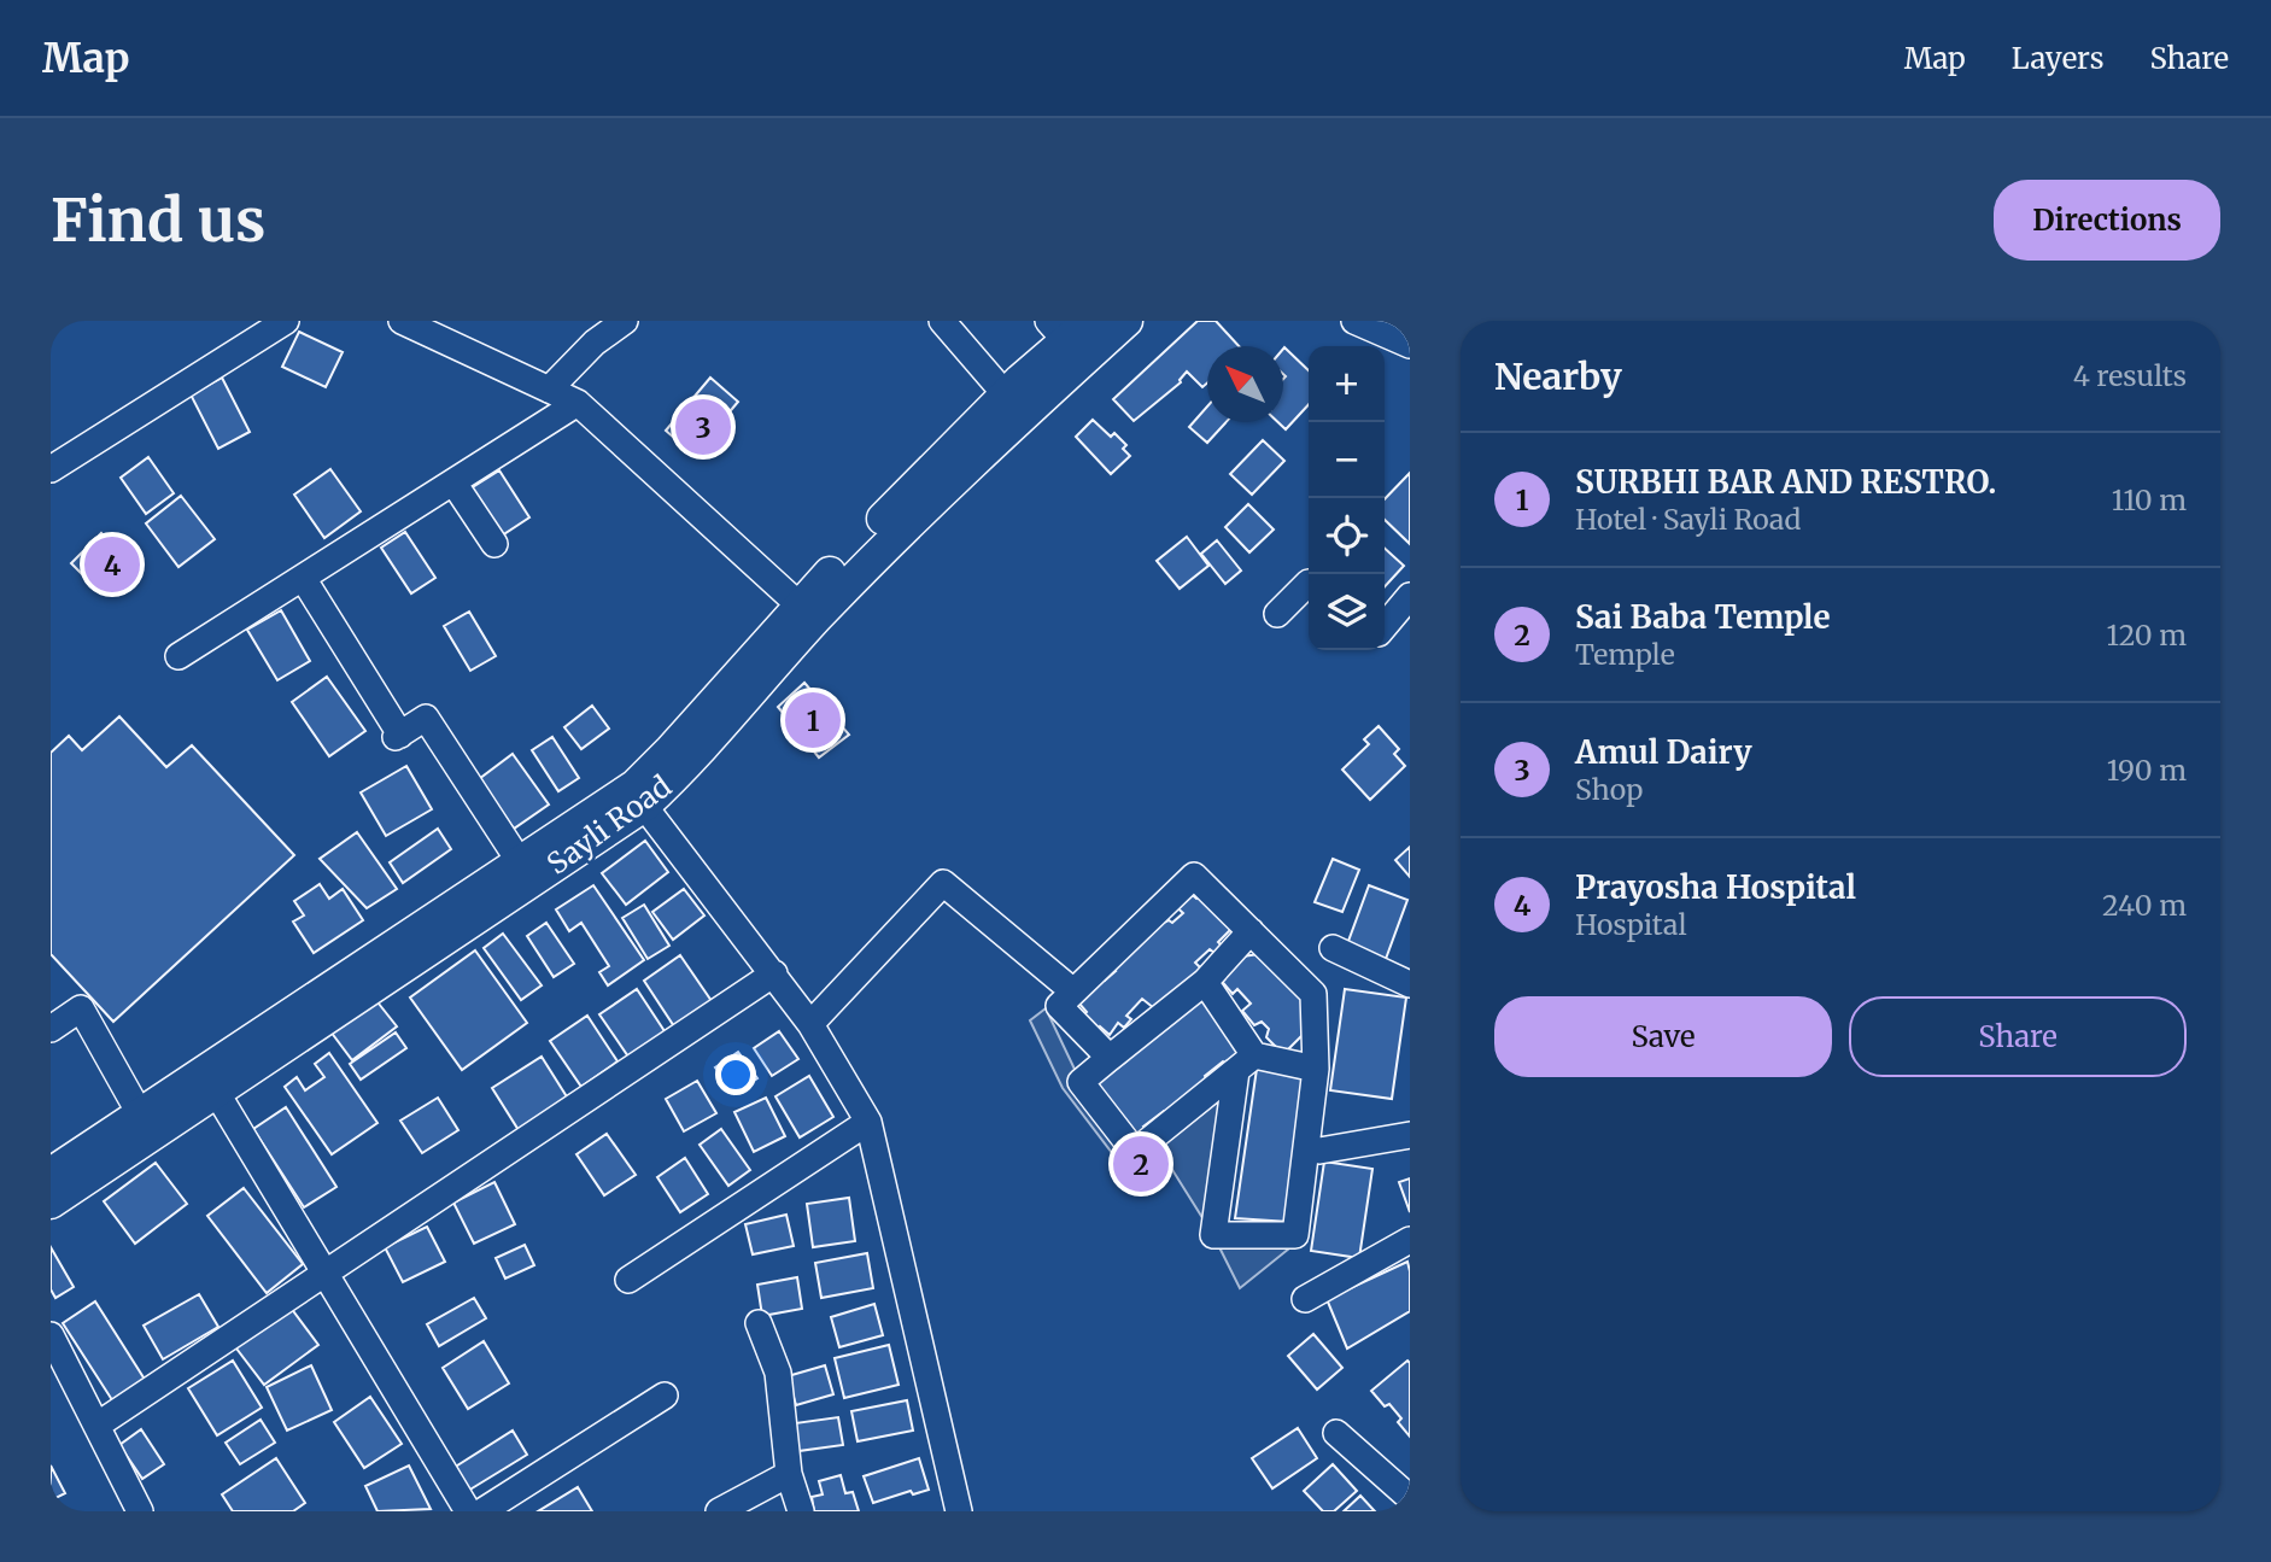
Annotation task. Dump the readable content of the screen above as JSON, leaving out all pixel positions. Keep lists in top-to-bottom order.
{
  "streets": {
    "main road": ["Sayli Road"]
  },
  "north": "top left",
  "page": {
    "header": "Map",
    "nav": ["Map", "Layers", "Share"],
    "buttons": [
      "Directions",
      ["Save", "Share"]
    ],
    "title": "Find us",
    "heading": ["Nearby", "4 results"],
    "map_buttons": ["+", "−"],
    "pins": [
      "3",
      "4",
      "1",
      "2"
    ],
    "list": [
      {
        "mark": "1",
        "name": "SURBHI BAR AND RESTRO.",
        "note": "Hotel · Sayli Road",
        "value": "110 m"
      },
      {
        "mark": "2",
        "name": "Sai Baba Temple",
        "note": "Temple",
        "value": "120 m"
      },
      {
        "mark": "3",
        "name": "Amul Dairy",
        "note": "Shop",
        "value": "190 m"
      },
      {
        "mark": "4",
        "name": "Prayosha Hospital",
        "note": "Hospital",
        "value": "240 m"
      }
    ]
  }
}
